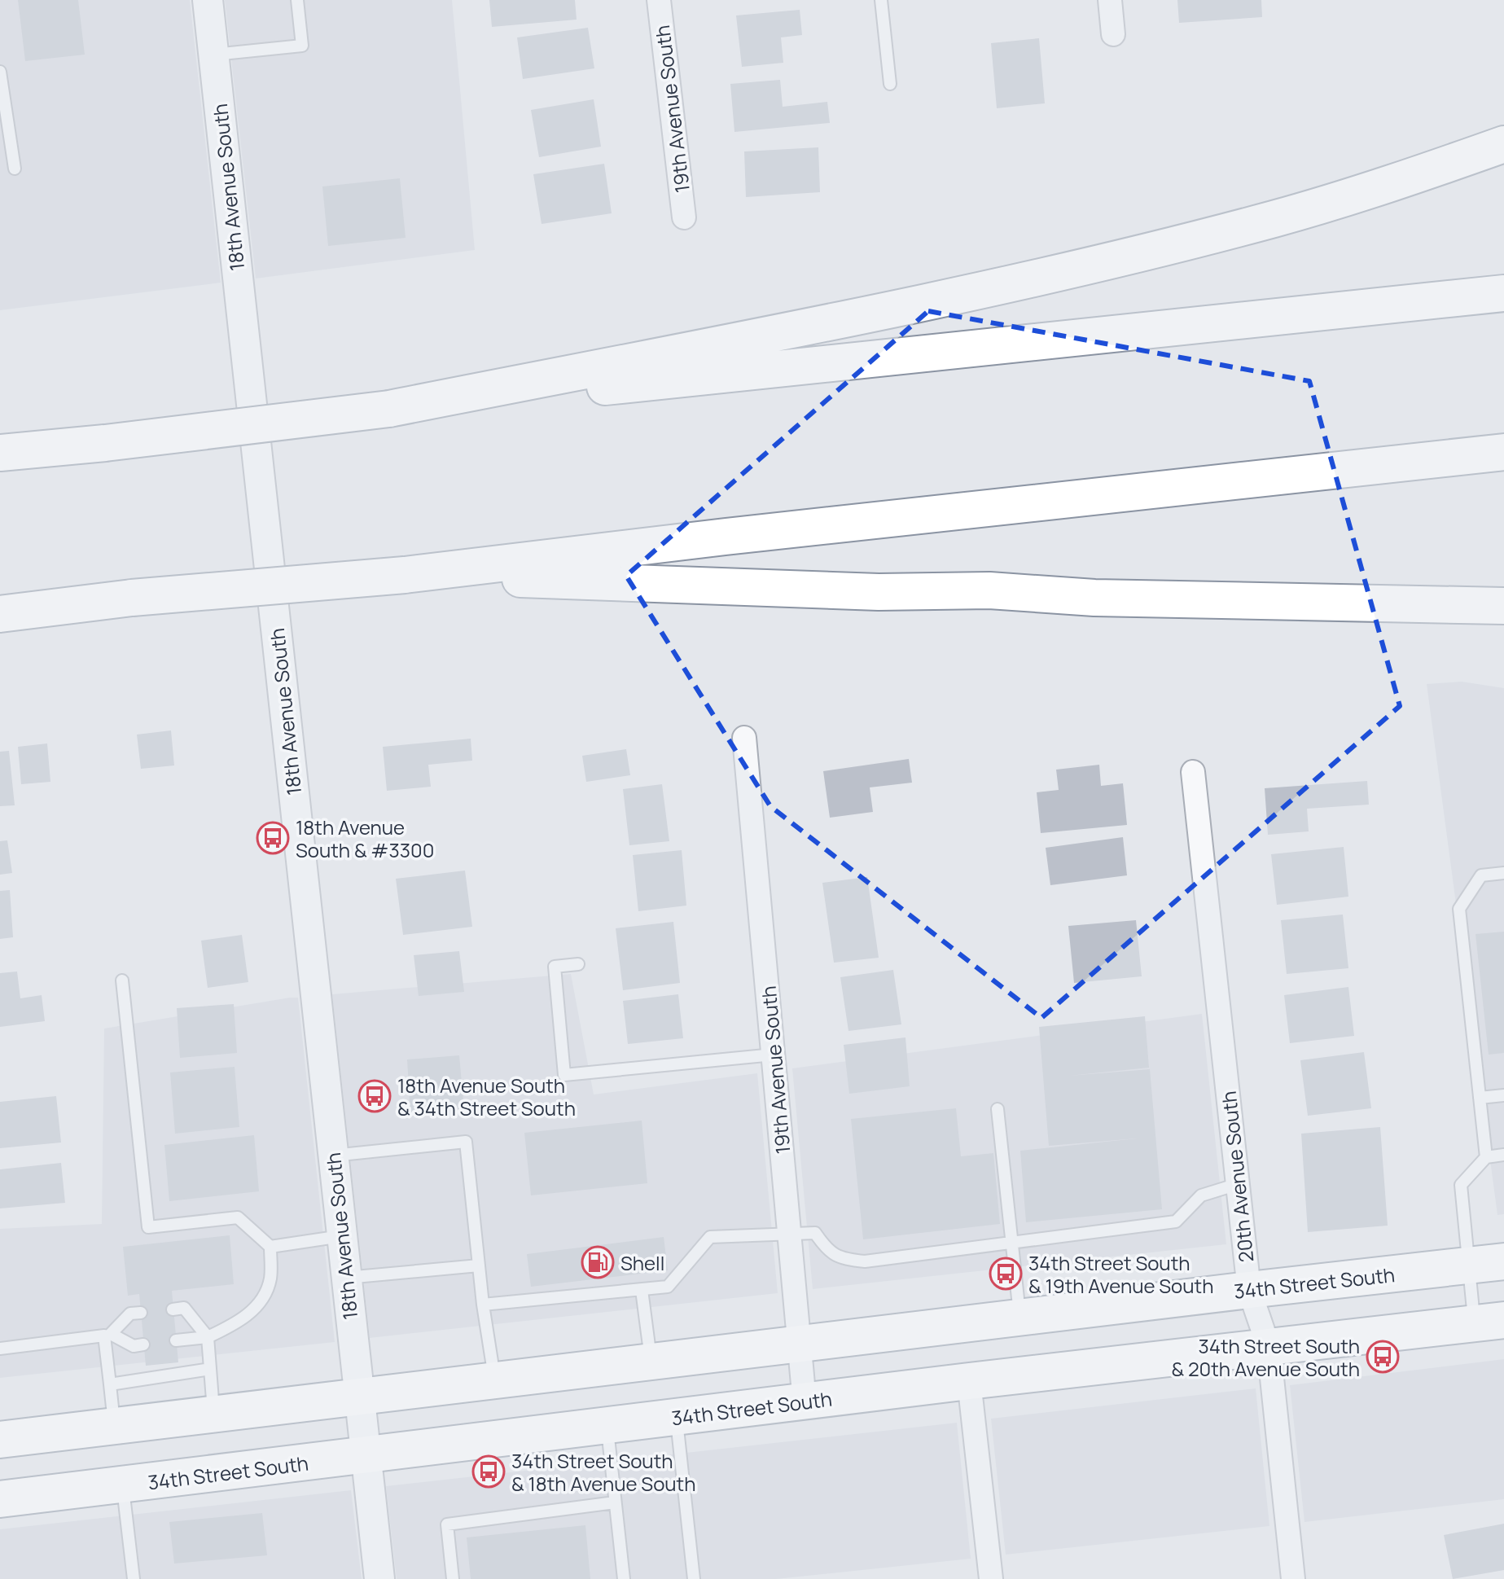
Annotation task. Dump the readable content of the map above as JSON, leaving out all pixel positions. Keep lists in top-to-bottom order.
{
  "streets": {
    "highway": ["34th Street South"],
    "street": ["19th Avenue South", "18th Avenue South", "20th Avenue South"]
  },
  "crossings": [
    ["19th Avenue South", "34th Street South"],
    ["18th Avenue South", "34th Street South"],
    ["20th Avenue South", "34th Street South"]
  ],
  "places": {
    "bus stop": [
      "18th Avenue South & #3300",
      "18th Avenue South & 34th Street South",
      "34th Street South & 19th Avenue South",
      "34th Street South & 20th Avenue South",
      "34th Street South & 18th Avenue South"
    ],
    "fuel station": ["Shell"]
  }
}
